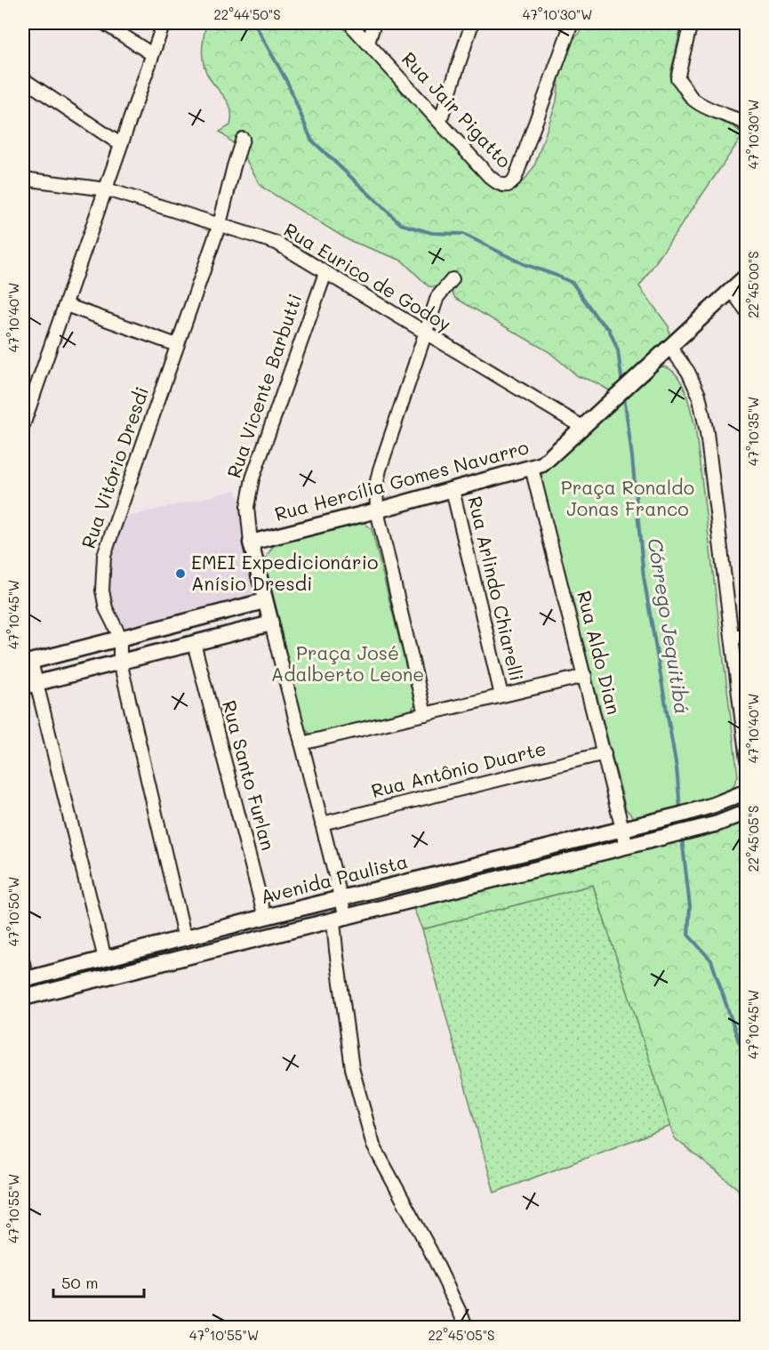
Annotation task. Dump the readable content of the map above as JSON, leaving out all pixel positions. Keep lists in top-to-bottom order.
{
  "streets": {
    "street": [
      "Rua Jair Pigatto",
      "Rua Eurico de Godoy",
      "Rua Vicente Barbutti",
      "Rua Vitório Dresdi",
      "Rua Hercília Gomes Navarro",
      "Rua Arlindo Chiarelli",
      "Rua Aldo Dian",
      "Rua Antônio Duarte",
      "Rua Santo Furlan",
      "Avenida Paulista"
    ]
  },
  "crossings": [
    ["Rua Eurico de Godoy", "Rua Vicente Barbutti"],
    ["Rua Eurico de Godoy", "Rua Vitório Dresdi"],
    ["Rua Eurico de Godoy", "Rua Hercília Gomes Navarro"],
    ["Rua Vicente Barbutti", "Rua Hercília Gomes Navarro"],
    ["Rua Vicente Barbutti", "Rua Antônio Duarte"],
    ["Rua Vicente Barbutti", "Avenida Paulista"],
    ["Rua Vitório Dresdi", "Avenida Paulista"],
    ["Rua Hercília Gomes Navarro", "Rua Arlindo Chiarelli"],
    ["Rua Hercília Gomes Navarro", "Rua Aldo Dian"],
    ["Rua Aldo Dian", "Rua Antônio Duarte"],
    ["Rua Aldo Dian", "Avenida Paulista"],
    ["Rua Santo Furlan", "Avenida Paulista"]
  ],
  "water": ["Córrego Jequitibá"],
  "parks": ["Praça Ronaldo Jonas Franco", "Praça José Adalberto Leone"],
  "places": ["EMEI Expedicionário Anísio Dresdi"],
  "scale_bar": "50 m",
  "coordinates": [
    "22°44'50\"S",
    "47°10'30\"W",
    "22°45'00\"S",
    "47°10'40\"W",
    "47°10'35\"W",
    "47°10'45\"W",
    "22°45'05\"S",
    "47°10'50\"W",
    "47°10'55\"W"
  ]
}
